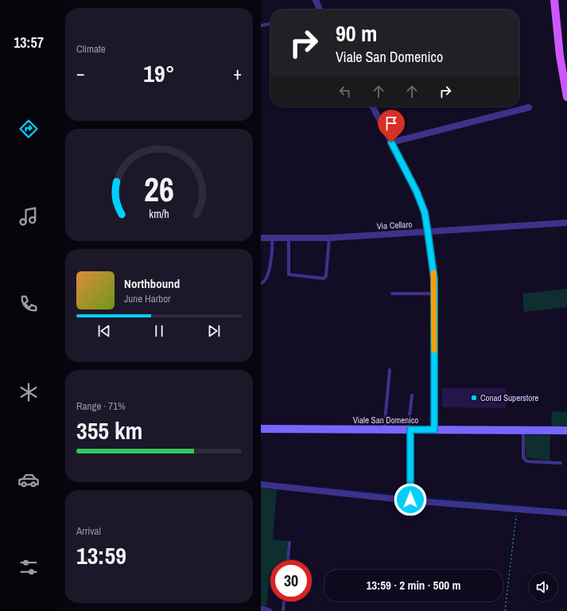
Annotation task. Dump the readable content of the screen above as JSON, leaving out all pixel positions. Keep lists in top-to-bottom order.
{
  "streets": {
    "main road": ["Viale San Domenico"],
    "street": ["Via Cellaro"]
  },
  "places": ["Conad Superstore"],
  "page": {
    "tabs": "13:57",
    "tile": [
      "Climate",
      ["Range · 71%", "355 km"],
      ["Arrival", "13:59"]
    ],
    "turn": ["90 m", "Viale San Domenico"],
    "heat": ["−", "19°", "+"],
    "song": ["Northbound", "June Harbor"],
    "limit": "30",
    "trip": "13:59 · 2 min · 500 m",
    "gauge": ["26", "km/h"]
  }
}
